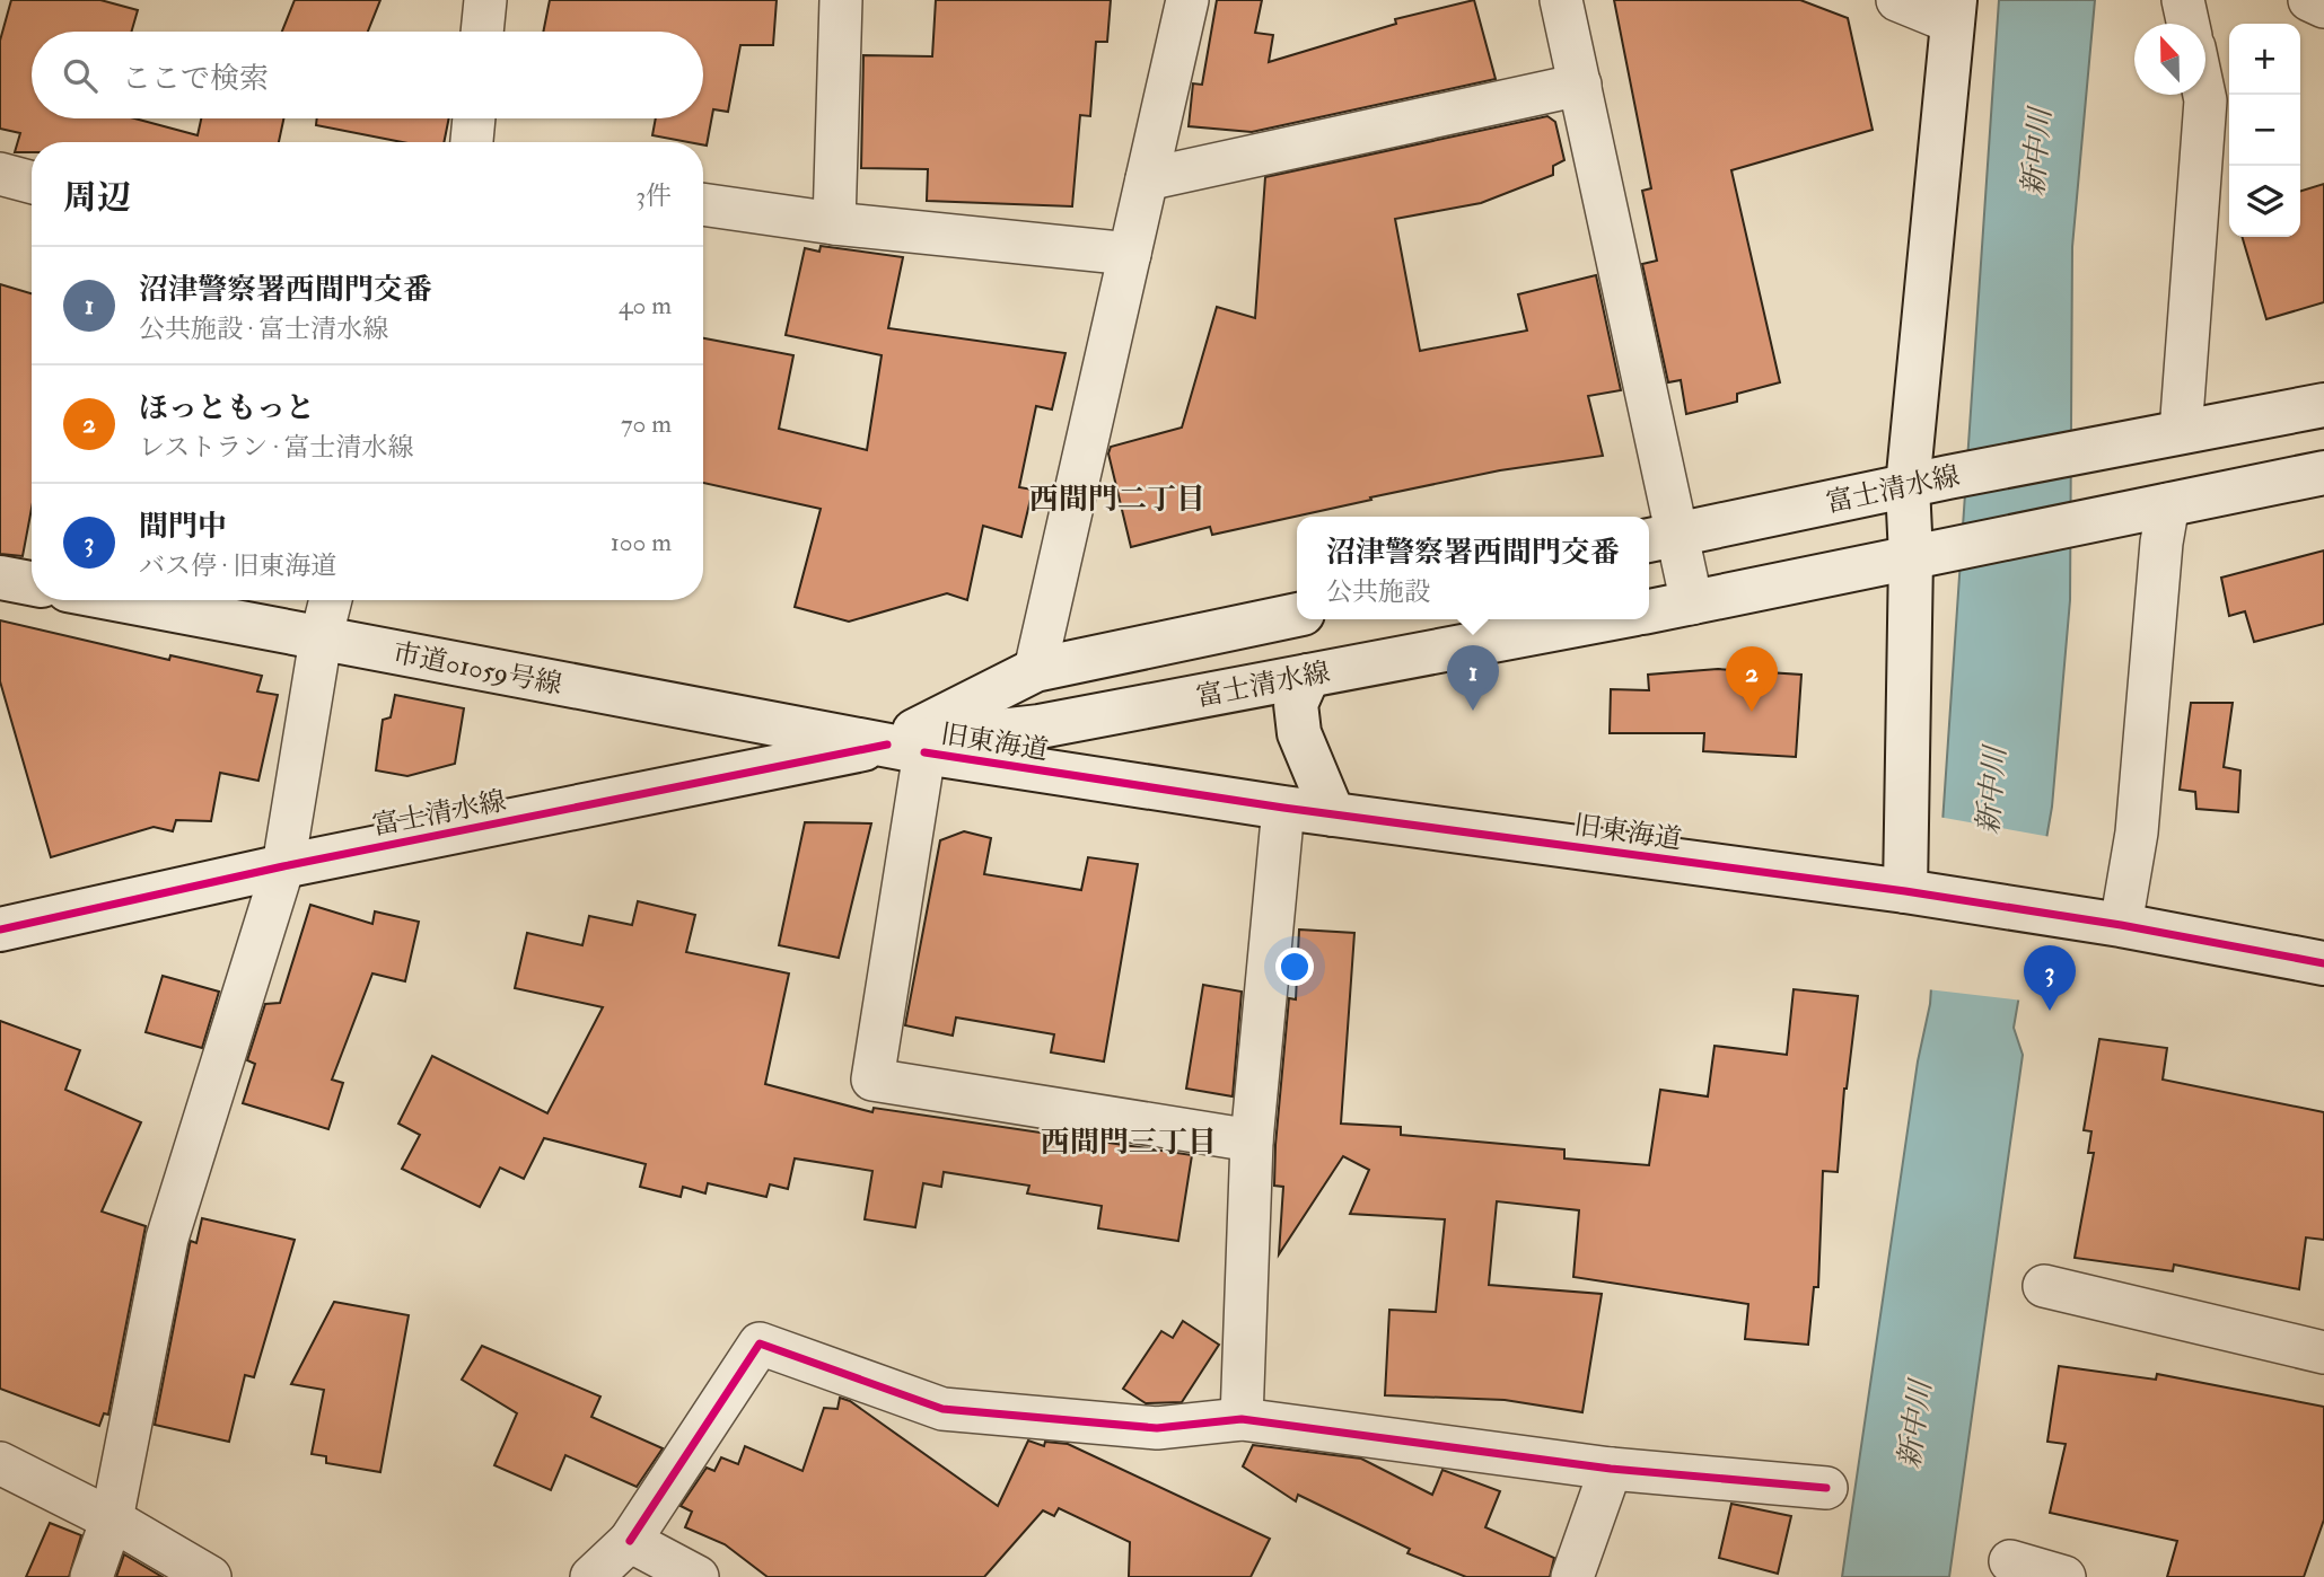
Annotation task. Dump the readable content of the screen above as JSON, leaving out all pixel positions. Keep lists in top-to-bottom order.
{
  "streets": {
    "main road": ["富士清水線", "市道01059号線", "旧東海道"]
  },
  "crossings": [
    ["富士清水線", "市道01059号線"],
    ["富士清水線", "旧東海道"],
    ["市道01059号線", "旧東海道"]
  ],
  "districts": ["西間門二丁目", "西間門三丁目"],
  "water": ["新中川"],
  "north": "top",
  "page": {
    "map_buttons": ["+", "−"],
    "search": "ここで検索",
    "heading": ["周辺", "3件"],
    "list": [
      {
        "mark": "1",
        "name": "沼津警察署西間門交番",
        "note": "公共施設 · 富士清水線",
        "value": "40 m"
      },
      {
        "mark": "2",
        "name": "ほっともっと",
        "note": "レストラン · 富士清水線",
        "value": "70 m"
      },
      {
        "mark": "3",
        "name": "間門中",
        "note": "バス停 · 旧東海道",
        "value": "100 m"
      }
    ],
    "popup": ["沼津警察署西間門交番", "公共施設"],
    "pins": ["1", "2", "3"]
  }
}
